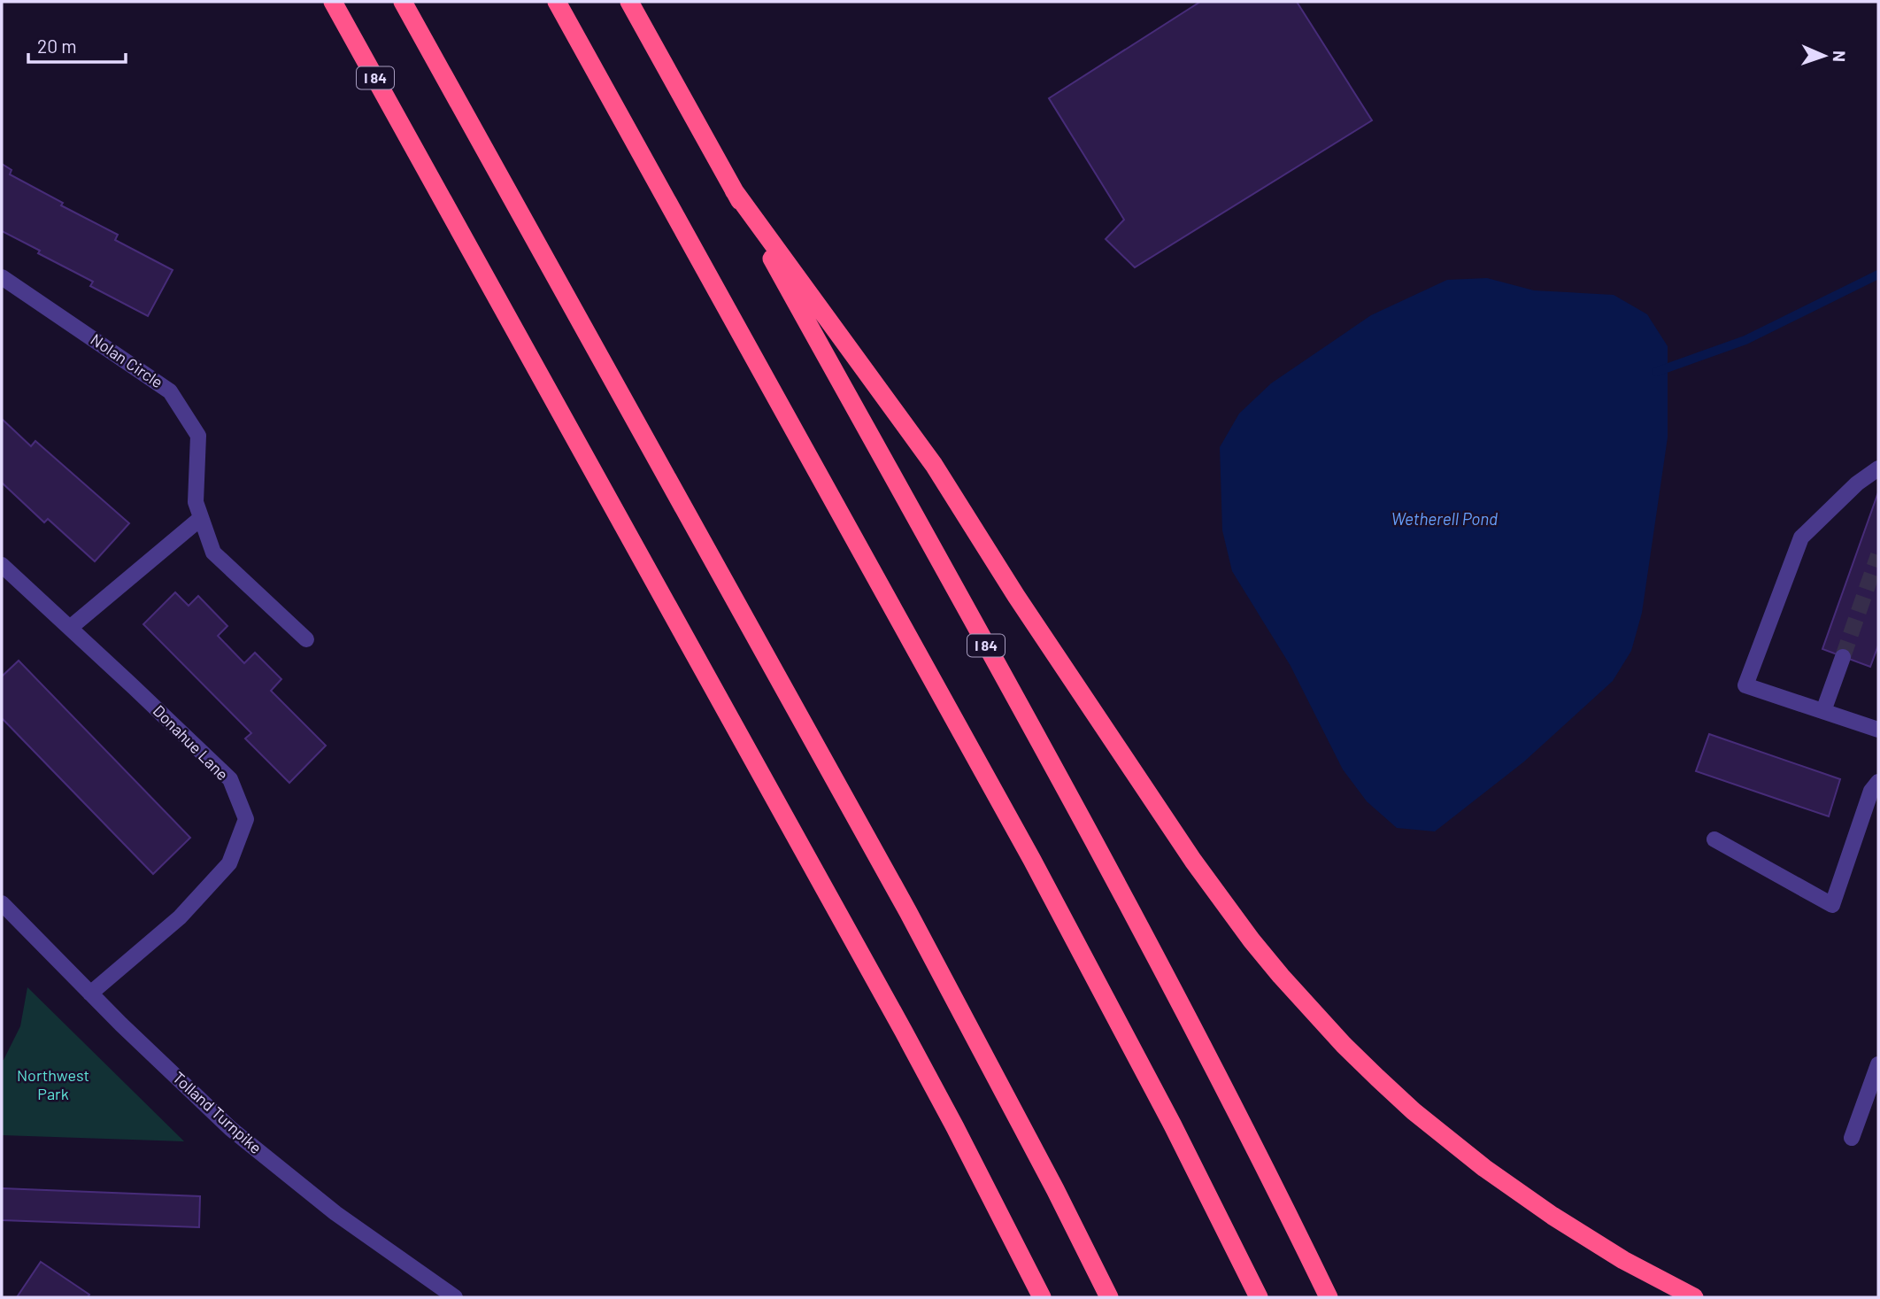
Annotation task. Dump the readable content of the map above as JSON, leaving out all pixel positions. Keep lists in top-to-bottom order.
{
  "streets": {
    "highway": ["I 84"],
    "street": ["Nolan Circle", "Donahue Lane", "Tolland Turnpike"]
  },
  "crossings": [
    ["Donahue Lane", "Tolland Turnpike"]
  ],
  "water": ["Wetherell Pond"],
  "parks": ["Northwest Park"],
  "scale_bar": "20 m",
  "north": "right"
}
